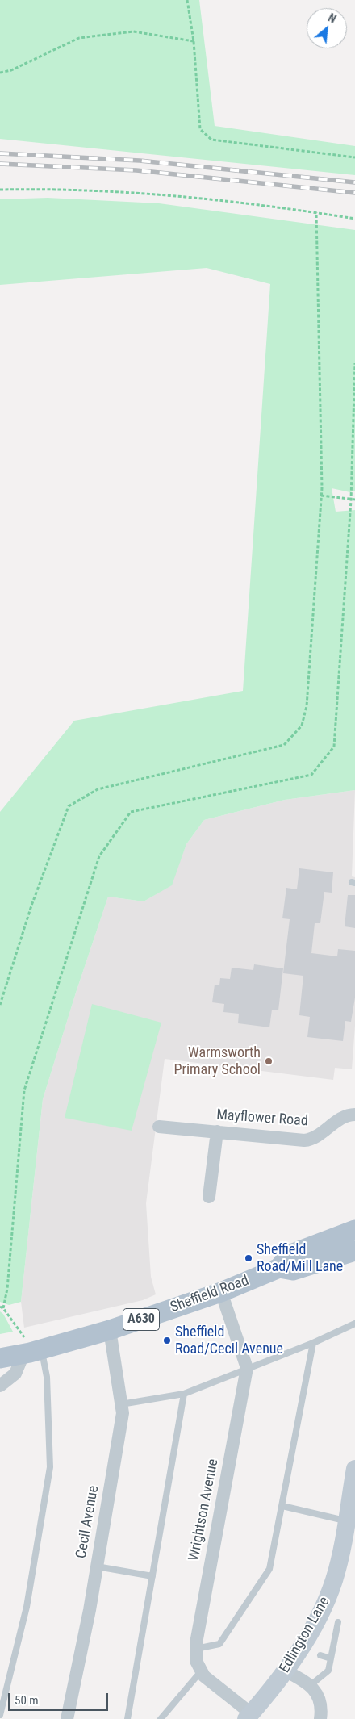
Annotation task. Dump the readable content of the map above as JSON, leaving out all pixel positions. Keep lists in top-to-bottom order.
{
  "streets": {
    "main road": ["Sheffield Road", "A630", "Edlington Lane"],
    "street": ["Mayflower Road", "Wrightson Avenue", "Cecil Avenue"]
  },
  "crossings": [
    ["Sheffield Road", "Wrightson Avenue"],
    ["Sheffield Road", "Cecil Avenue"],
    ["Wrightson Avenue", "Edlington Lane"]
  ],
  "places": ["Warmsworth Primary School", "Sheffield Road/Mill Lane", "Sheffield Road/Cecil Avenue"],
  "scale_bar": "50 m",
  "north": "top right"
}
